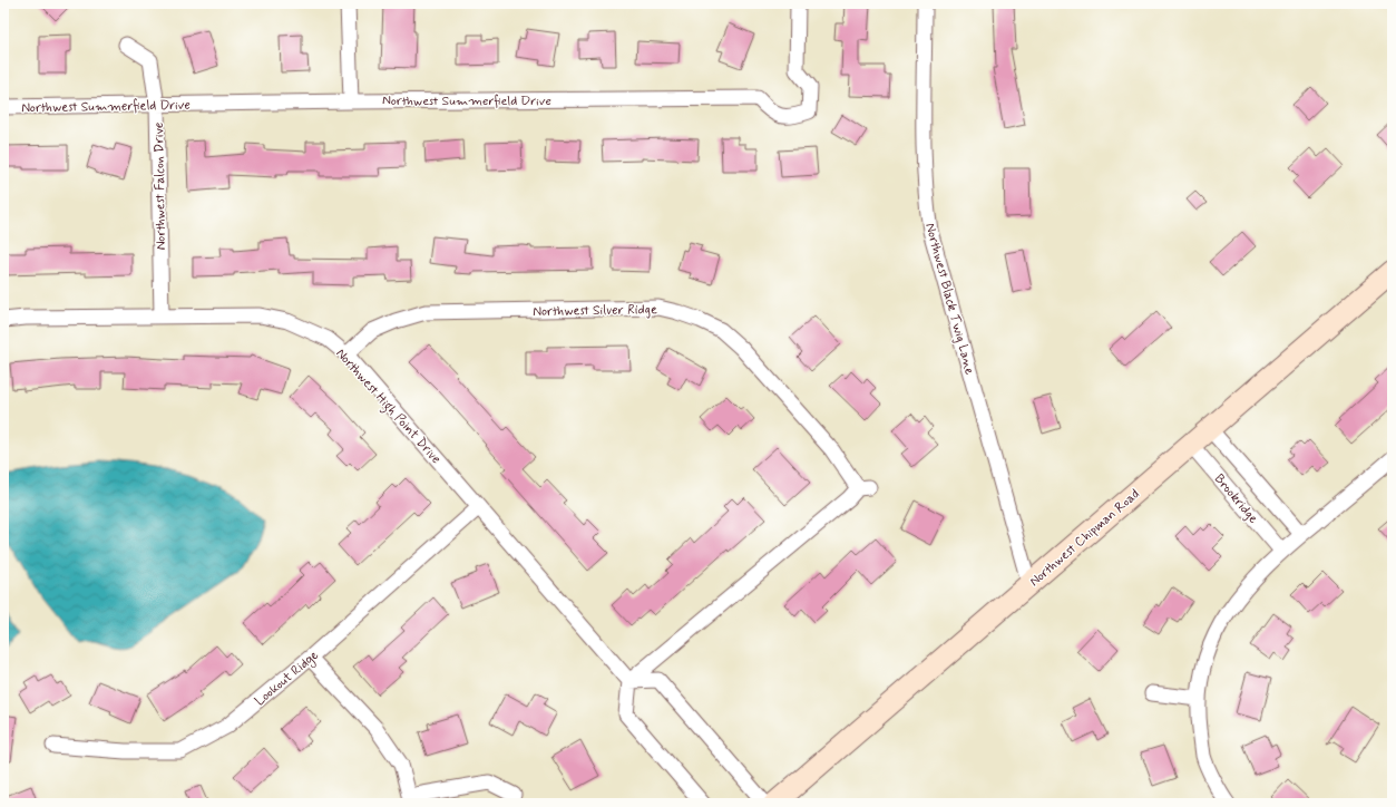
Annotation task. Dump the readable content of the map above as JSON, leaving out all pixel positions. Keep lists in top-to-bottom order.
{
  "streets": {
    "main road": ["Northwest Chipman Road"],
    "street": [
      "Northwest Summerfield Drive",
      "Northwest Falcon Drive",
      "Northwest Black Twig Lane",
      "Northwest Silver Ridge",
      "Northwest High Point Drive",
      "Brookridge",
      "Lookout Ridge"
    ]
  },
  "crossings": [
    ["Northwest Summerfield Drive", "Northwest Falcon Drive"],
    ["Northwest Falcon Drive", "Northwest High Point Drive"],
    ["Northwest Black Twig Lane", "Northwest Chipman Road"],
    ["Northwest Silver Ridge", "Northwest High Point Drive"],
    ["Northwest High Point Drive", "Lookout Ridge"],
    ["Brookridge", "Northwest Chipman Road"]
  ]
}
